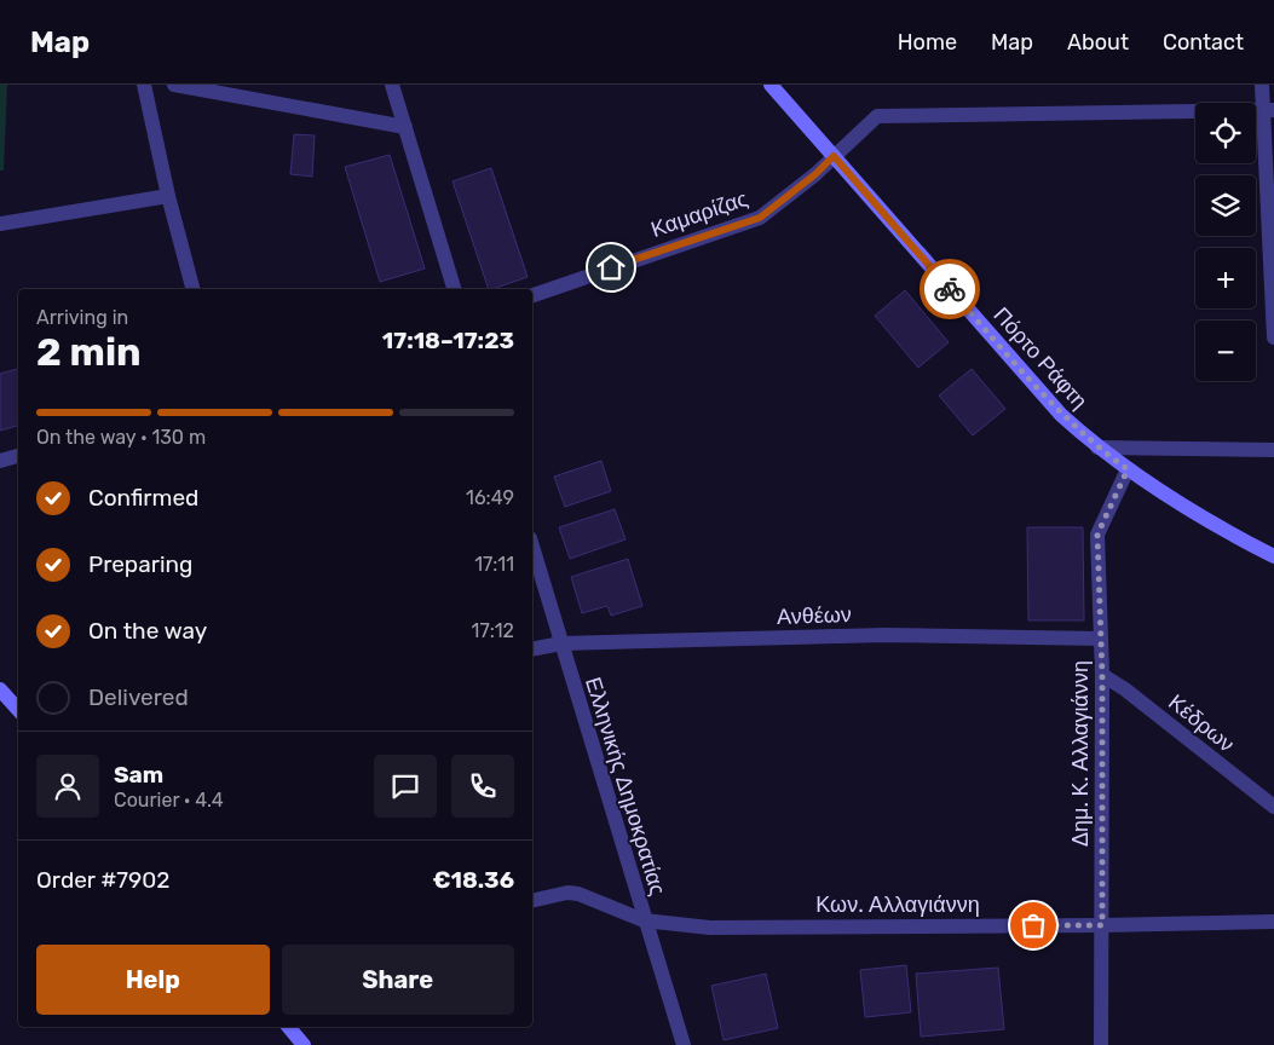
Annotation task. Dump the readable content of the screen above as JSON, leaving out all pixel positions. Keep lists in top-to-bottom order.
{
  "streets": {
    "main road": ["Πόρτο Ράφτη"],
    "street": [
      "Καμαρίζας",
      "Ανθέων",
      "Κέδρων",
      "Δημ. Κ. Αλλαγιάννη",
      "Ελληνικής Δημοκρατίας",
      "Κων. Αλλαγιάννη"
    ]
  },
  "crossings": [
    ["Καμαρίζας", "Πόρτο Ράφτη"],
    ["Πόρτο Ράφτη", "Δημ. Κ. Αλλαγιάννη"],
    ["Ανθέων", "Δημ. Κ. Αλλαγιάννη"],
    ["Ανθέων", "Ελληνικής Δημοκρατίας"],
    ["Κέδρων", "Δημ. Κ. Αλλαγιάννη"],
    ["Δημ. Κ. Αλλαγιάννη", "Κων. Αλλαγιάννη"],
    ["Ελληνικής Δημοκρατίας", "Κων. Αλλαγιάννη"]
  ],
  "page": {
    "header": "Map",
    "nav": [
      "Home",
      "Map",
      "About",
      "Contact"
    ],
    "map_buttons": ["+", "−"],
    "heading": ["2 min", "Arriving in", "17:18–17:23"],
    "panel": [
      "Sam",
      "Courier · 4.4",
      "Order #7902",
      "€18.36"
    ],
    "bar": "On the way · 130 m",
    "list": [
      ["Confirmed", "16:49"],
      ["Preparing", "17:11"],
      ["On the way", "17:12"],
      "Delivered"
    ],
    "buttons": ["Help", "Share"]
  }
}
